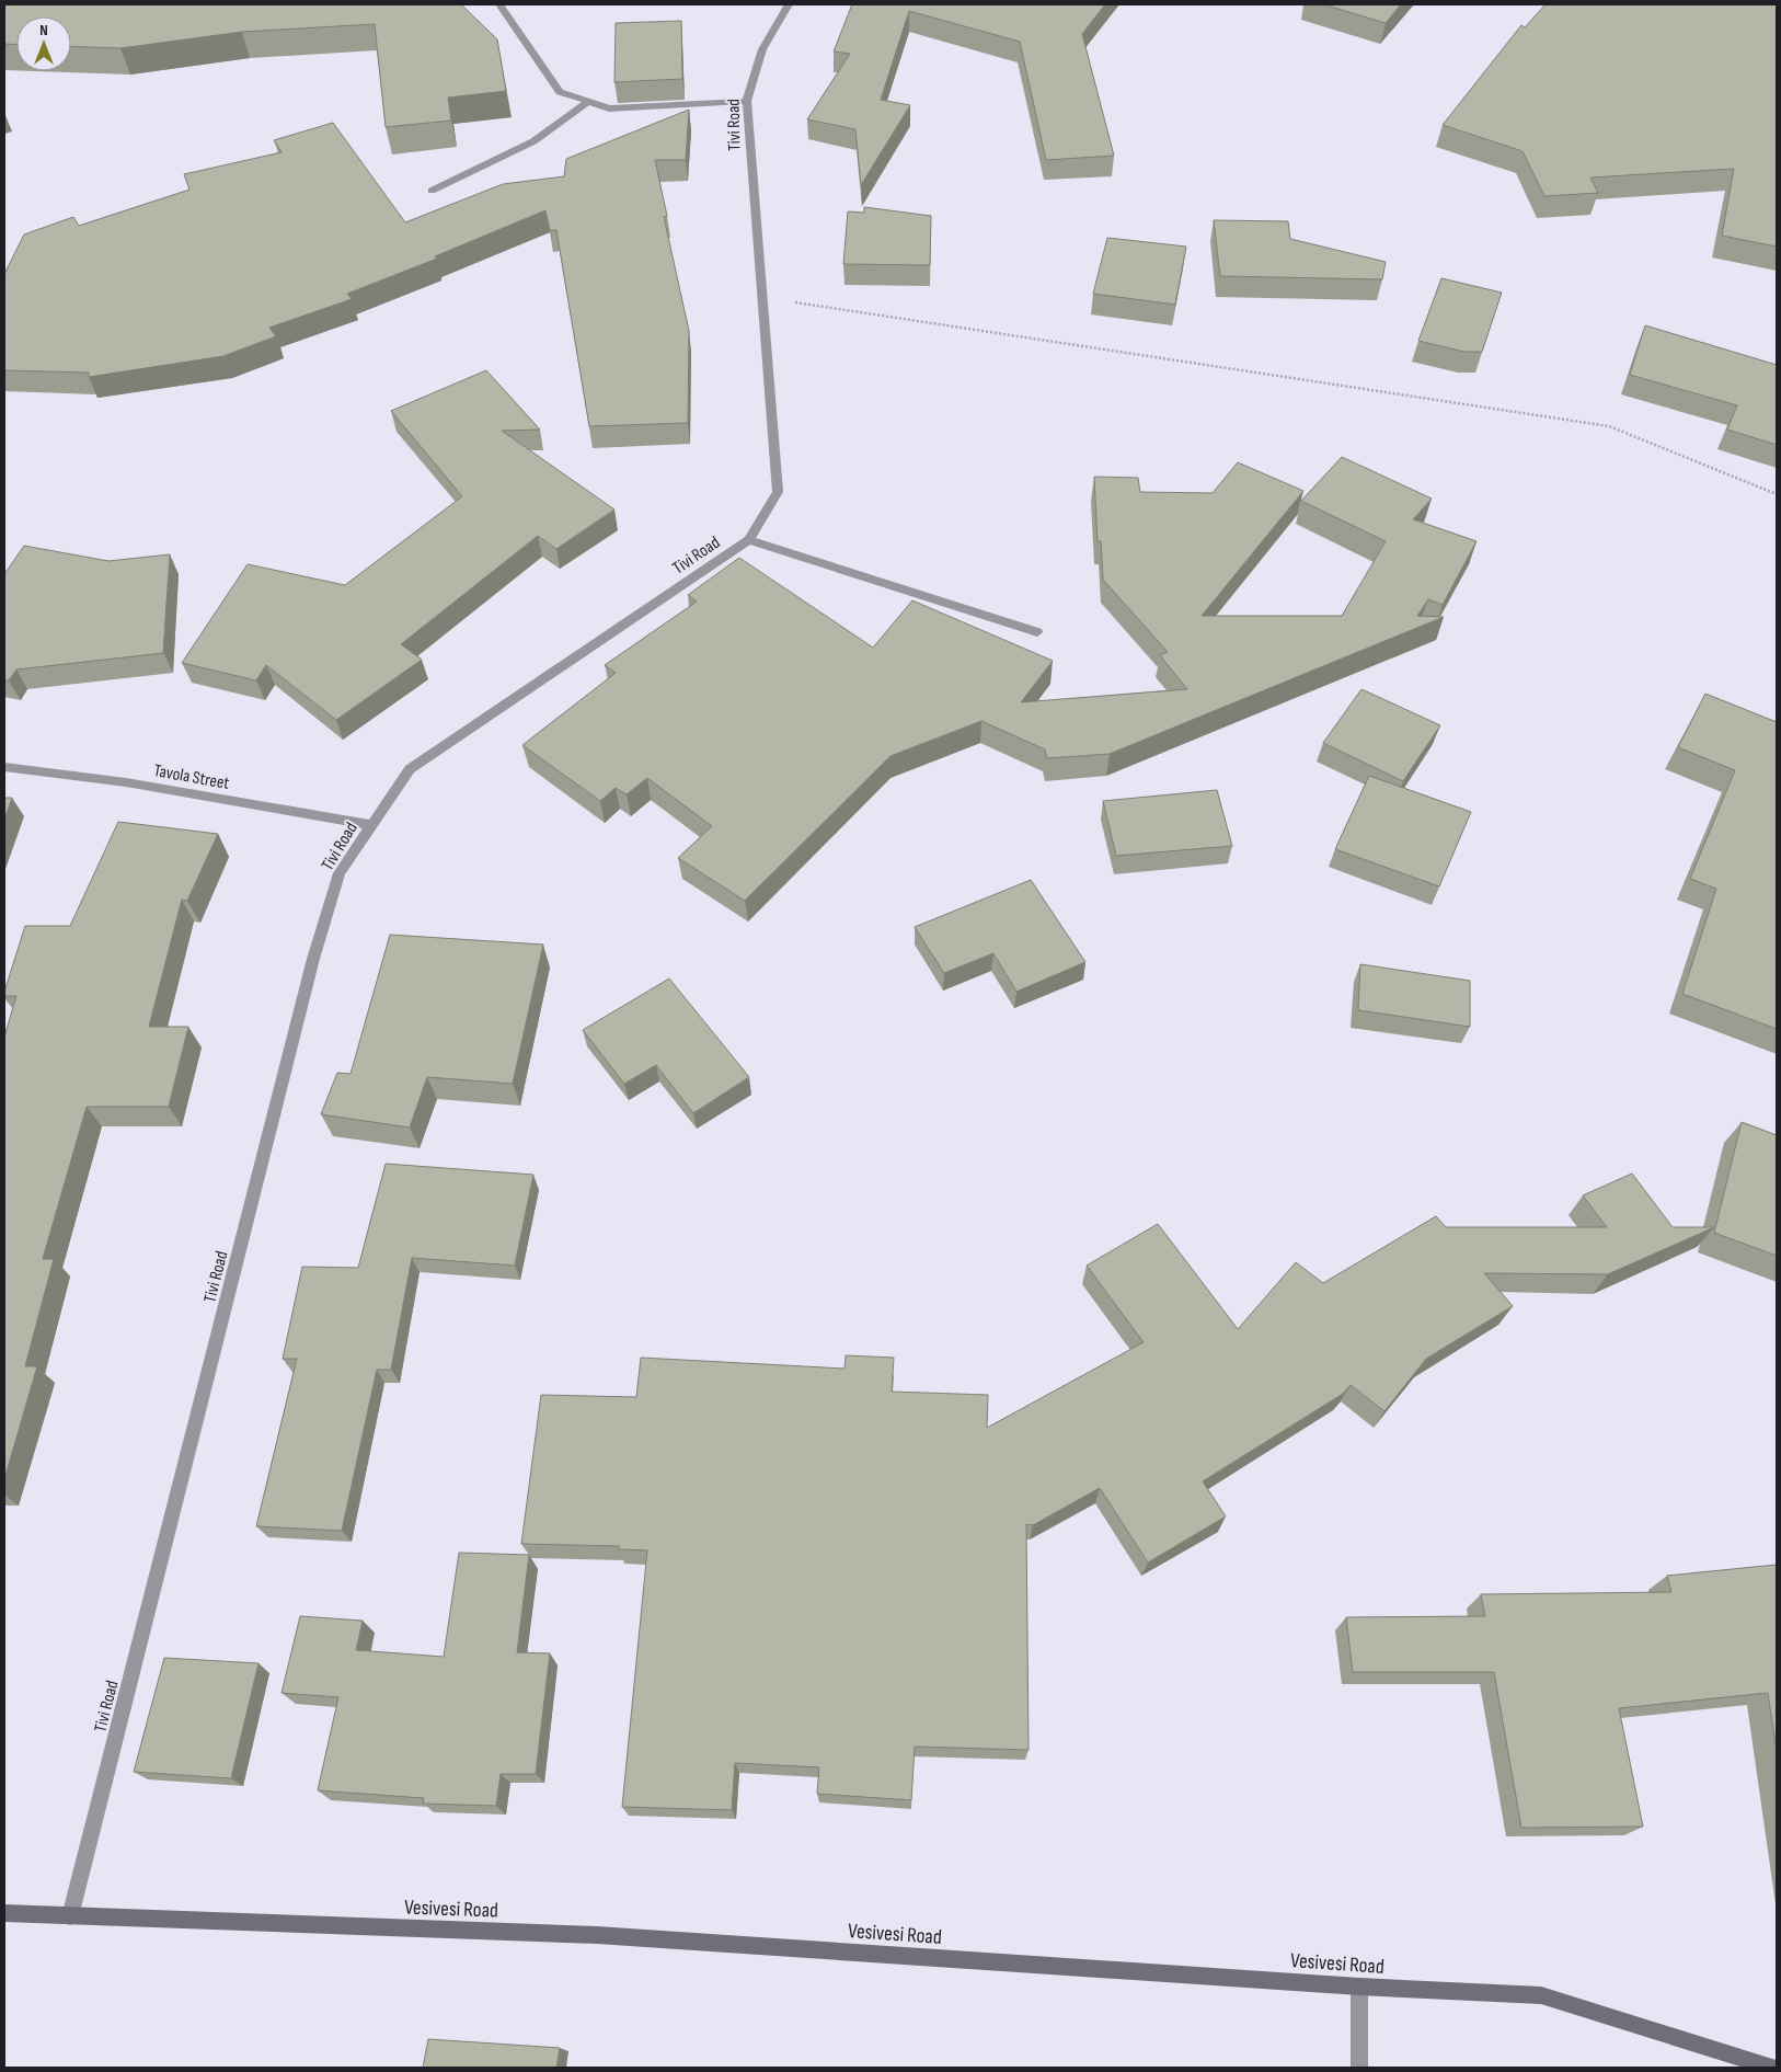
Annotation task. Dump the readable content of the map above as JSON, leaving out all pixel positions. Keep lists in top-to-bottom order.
{
  "streets": {
    "street": ["Tivi Road", "Tavola Street", "Vesivesi Road"]
  },
  "crossings": [
    ["Tivi Road", "Tavola Street"],
    ["Tivi Road", "Vesivesi Road"]
  ],
  "north": "top"
}
